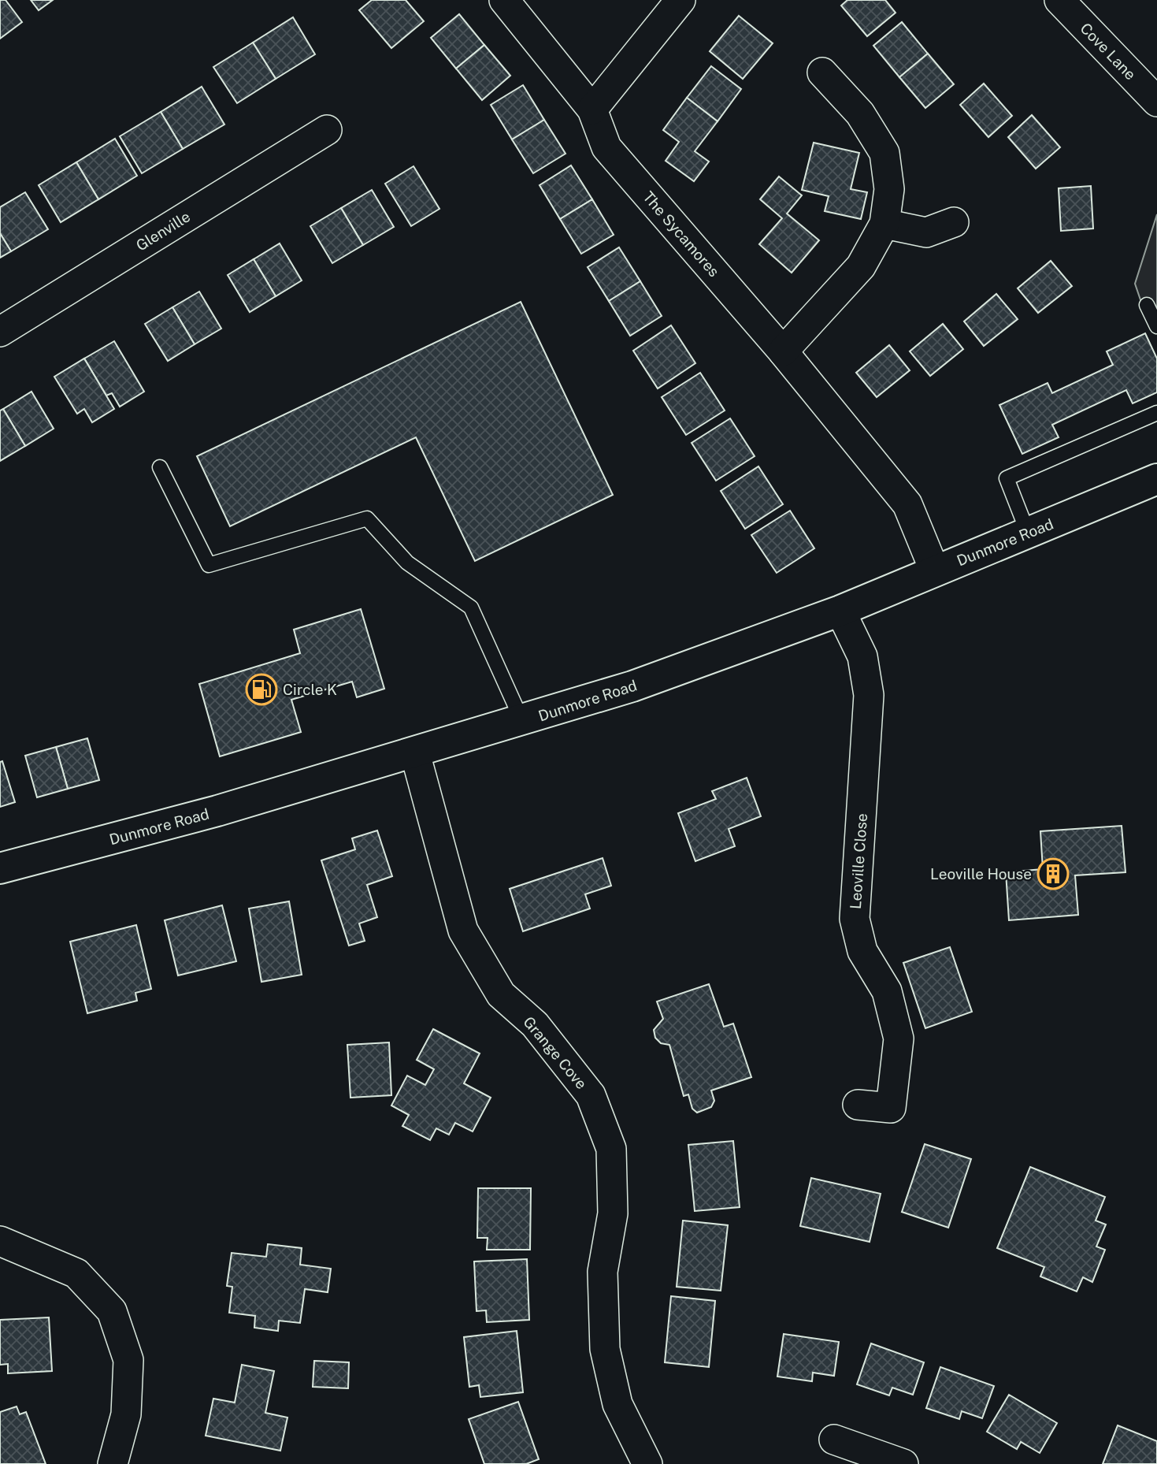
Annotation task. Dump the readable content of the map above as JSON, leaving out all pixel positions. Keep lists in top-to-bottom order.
{
  "streets": {
    "main road": ["Dunmore Road"],
    "street": [
      "Cove Lane",
      "Glenville",
      "The Sycamores",
      "Leoville Close",
      "Grange Cove"
    ]
  },
  "crossings": [
    ["The Sycamores", "Dunmore Road"],
    ["Dunmore Road", "Leoville Close"],
    ["Dunmore Road", "Grange Cove"]
  ],
  "places": {
    "fuel station": ["Circle K"],
    "building": ["Leoville House"]
  }
}
